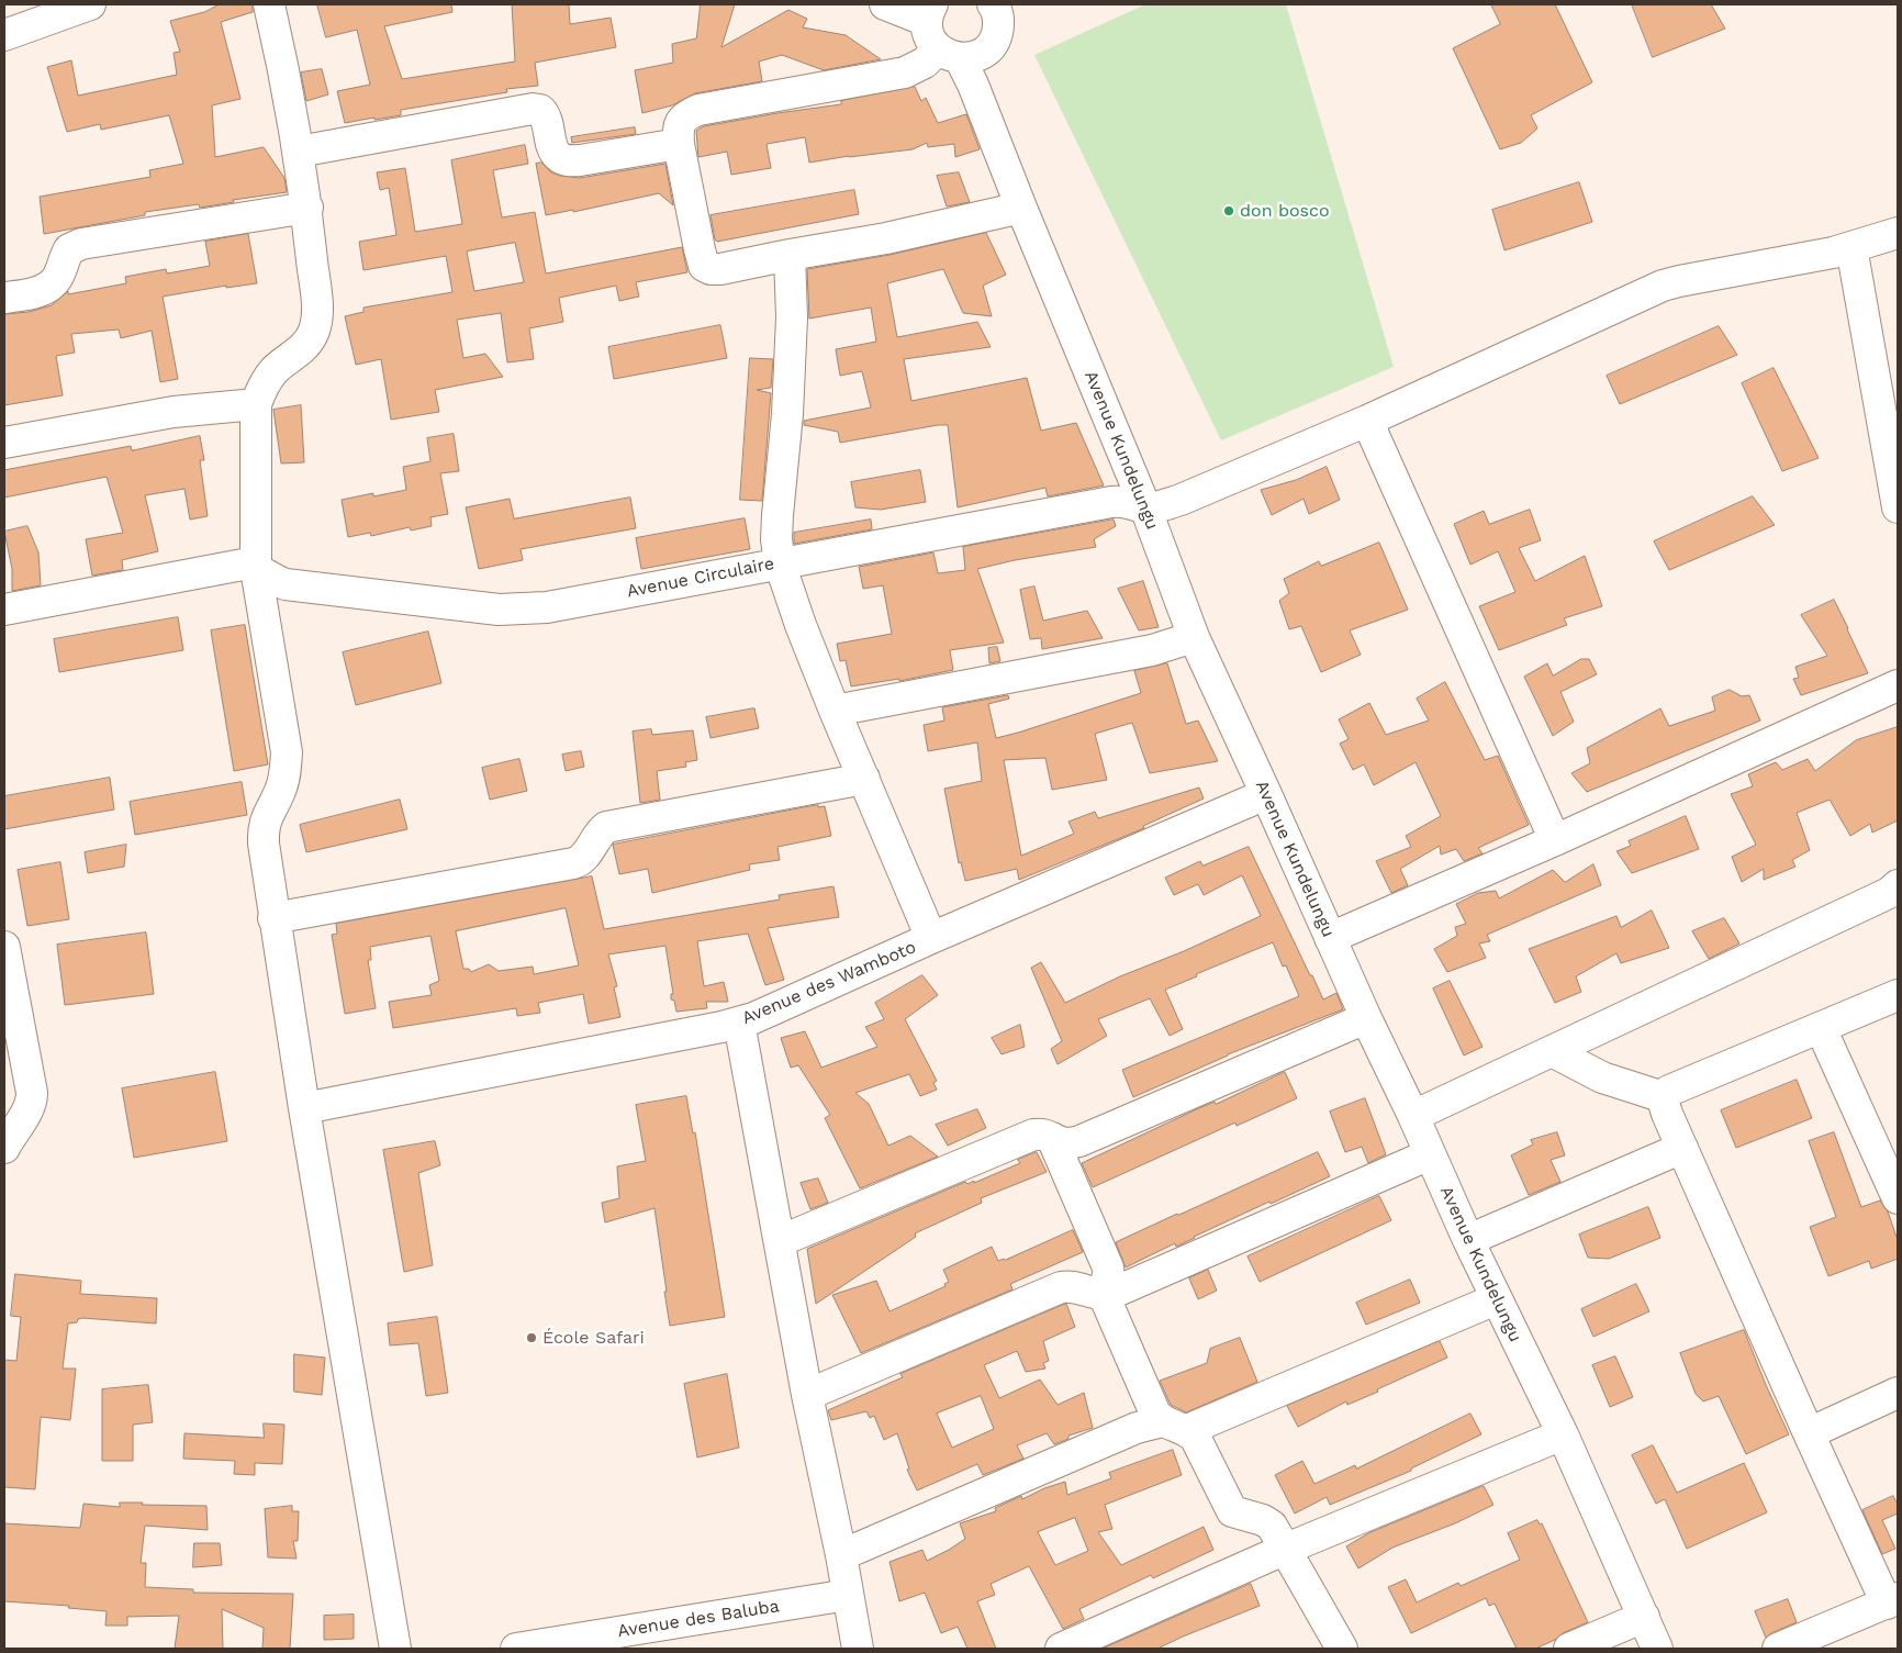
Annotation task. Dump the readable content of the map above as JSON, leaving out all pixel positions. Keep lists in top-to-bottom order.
{
  "streets": {
    "street": [
      "Avenue Kundelungu",
      "Avenue Circulaire",
      "Avenue des Wamboto",
      "Avenue des Baluba"
    ]
  },
  "crossings": [
    ["Avenue Kundelungu", "Avenue Circulaire"],
    ["Avenue Kundelungu", "Avenue des Wamboto"]
  ],
  "places": ["don bosco", "École Safari"]
}
